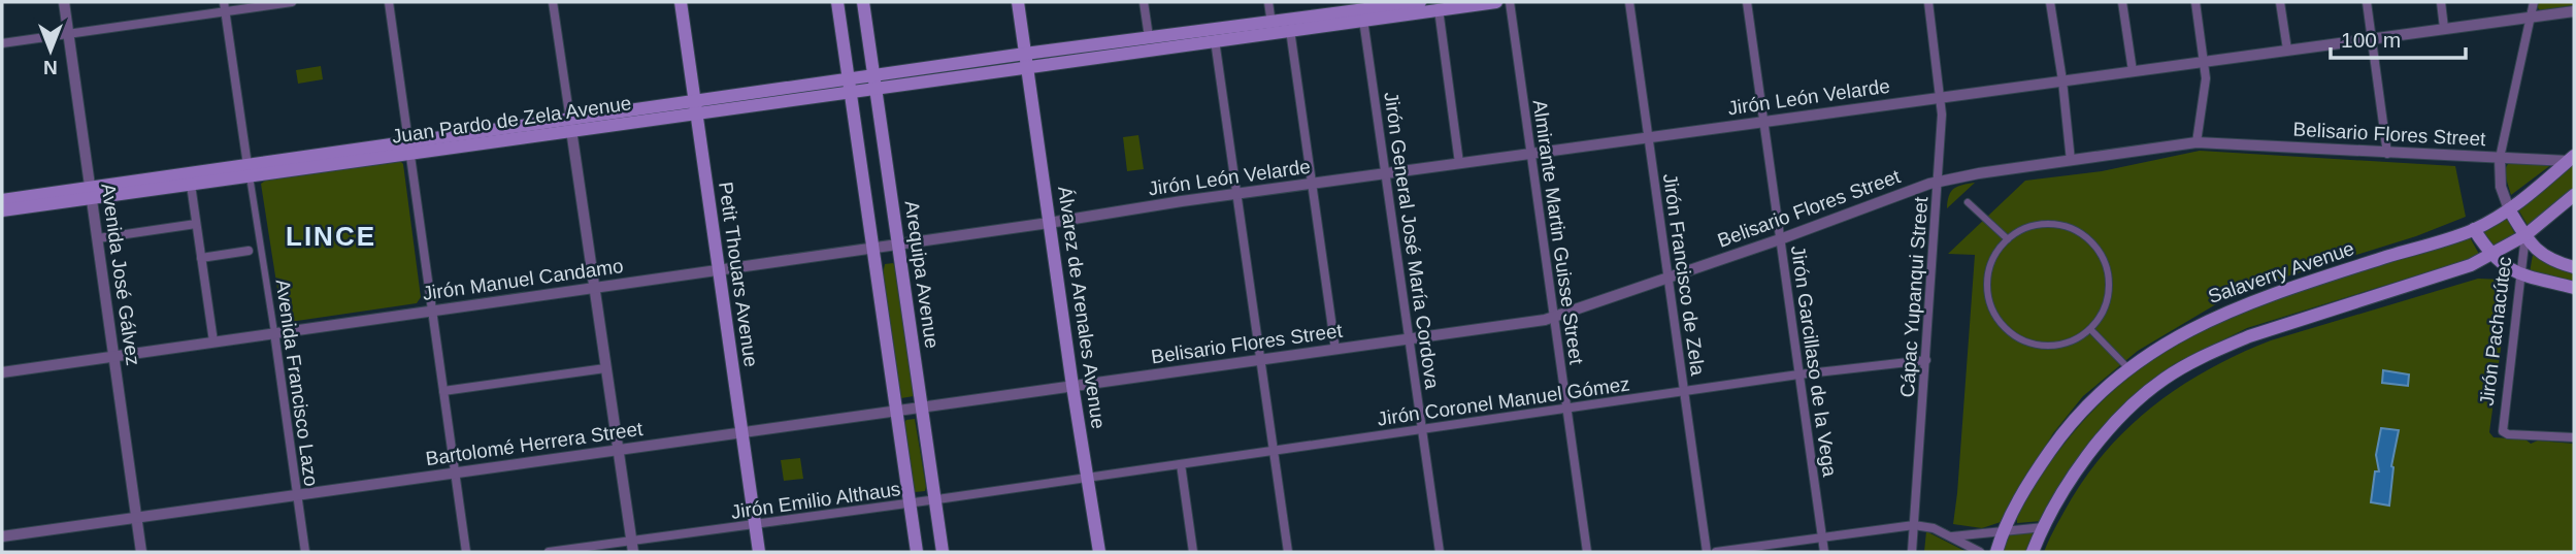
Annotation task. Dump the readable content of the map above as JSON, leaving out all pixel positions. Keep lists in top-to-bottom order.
{
  "streets": {
    "main road": [
      "Juan Pardo de Zela Avenue",
      "Salaverry Avenue",
      "Petit Thouars Avenue",
      "Arequipa Avenue",
      "Álvarez de Arenales Avenue"
    ],
    "street": [
      "Jirón León Velarde",
      "Belisario Flores Street",
      "Almirante Martin Guisse Street",
      "Jirón General José María Cordova",
      "Avenida José Gálvez",
      "Jirón Francisco de Zela",
      "Jirón Manuel Candamo",
      "Cápac Yupanqui Street",
      "Jirón Pachacútec",
      "Jirón Garcillaso de la Vega",
      "Avenida Francisco Lazo",
      "Jirón Coronel Manuel Gómez",
      "Bartolomé Herrera Street",
      "Jirón Emilio Althaus"
    ]
  },
  "crossings": [
    ["Jirón León Velarde", "Almirante Martin Guisse Street"],
    ["Jirón León Velarde", "Jirón General José María Cordova"],
    ["Jirón León Velarde", "Jirón Francisco de Zela"],
    ["Jirón León Velarde", "Jirón Manuel Candamo"],
    ["Jirón León Velarde", "Cápac Yupanqui Street"],
    ["Jirón León Velarde", "Álvarez de Arenales Avenue"],
    ["Jirón León Velarde", "Jirón Garcillaso de la Vega"],
    ["Juan Pardo de Zela Avenue", "Avenida José Gálvez"],
    ["Juan Pardo de Zela Avenue", "Petit Thouars Avenue"],
    ["Juan Pardo de Zela Avenue", "Arequipa Avenue"],
    ["Juan Pardo de Zela Avenue", "Álvarez de Arenales Avenue"],
    ["Juan Pardo de Zela Avenue", "Avenida Francisco Lazo"],
    ["Belisario Flores Street", "Almirante Martin Guisse Street"],
    ["Belisario Flores Street", "Jirón General José María Cordova"],
    ["Belisario Flores Street", "Salaverry Avenue"],
    ["Belisario Flores Street", "Jirón Francisco de Zela"],
    ["Belisario Flores Street", "Cápac Yupanqui Street"],
    ["Belisario Flores Street", "Álvarez de Arenales Avenue"],
    ["Belisario Flores Street", "Jirón Garcillaso de la Vega"],
    ["Belisario Flores Street", "Bartolomé Herrera Street"],
    ["Almirante Martin Guisse Street", "Jirón Coronel Manuel Gómez"],
    ["Jirón General José María Cordova", "Jirón Coronel Manuel Gómez"],
    ["Avenida José Gálvez", "Jirón Manuel Candamo"],
    ["Avenida José Gálvez", "Bartolomé Herrera Street"],
    ["Petit Thouars Avenue", "Jirón Manuel Candamo"],
    ["Petit Thouars Avenue", "Bartolomé Herrera Street"],
    ["Petit Thouars Avenue", "Jirón Emilio Althaus"],
    ["Arequipa Avenue", "Jirón Manuel Candamo"],
    ["Arequipa Avenue", "Bartolomé Herrera Street"],
    ["Arequipa Avenue", "Jirón Emilio Althaus"],
    ["Jirón Francisco de Zela", "Jirón Coronel Manuel Gómez"],
    ["Jirón Manuel Candamo", "Álvarez de Arenales Avenue"],
    ["Jirón Manuel Candamo", "Avenida Francisco Lazo"],
    ["Cápac Yupanqui Street", "Jirón Coronel Manuel Gómez"],
    ["Álvarez de Arenales Avenue", "Jirón Coronel Manuel Gómez"],
    ["Álvarez de Arenales Avenue", "Bartolomé Herrera Street"],
    ["Álvarez de Arenales Avenue", "Jirón Emilio Althaus"],
    ["Jirón Garcillaso de la Vega", "Jirón Coronel Manuel Gómez"],
    ["Avenida Francisco Lazo", "Bartolomé Herrera Street"],
    ["Jirón Coronel Manuel Gómez", "Jirón Emilio Althaus"]
  ],
  "districts": ["LINCE"],
  "scale_bar": "100 m",
  "north": "bottom"
}
